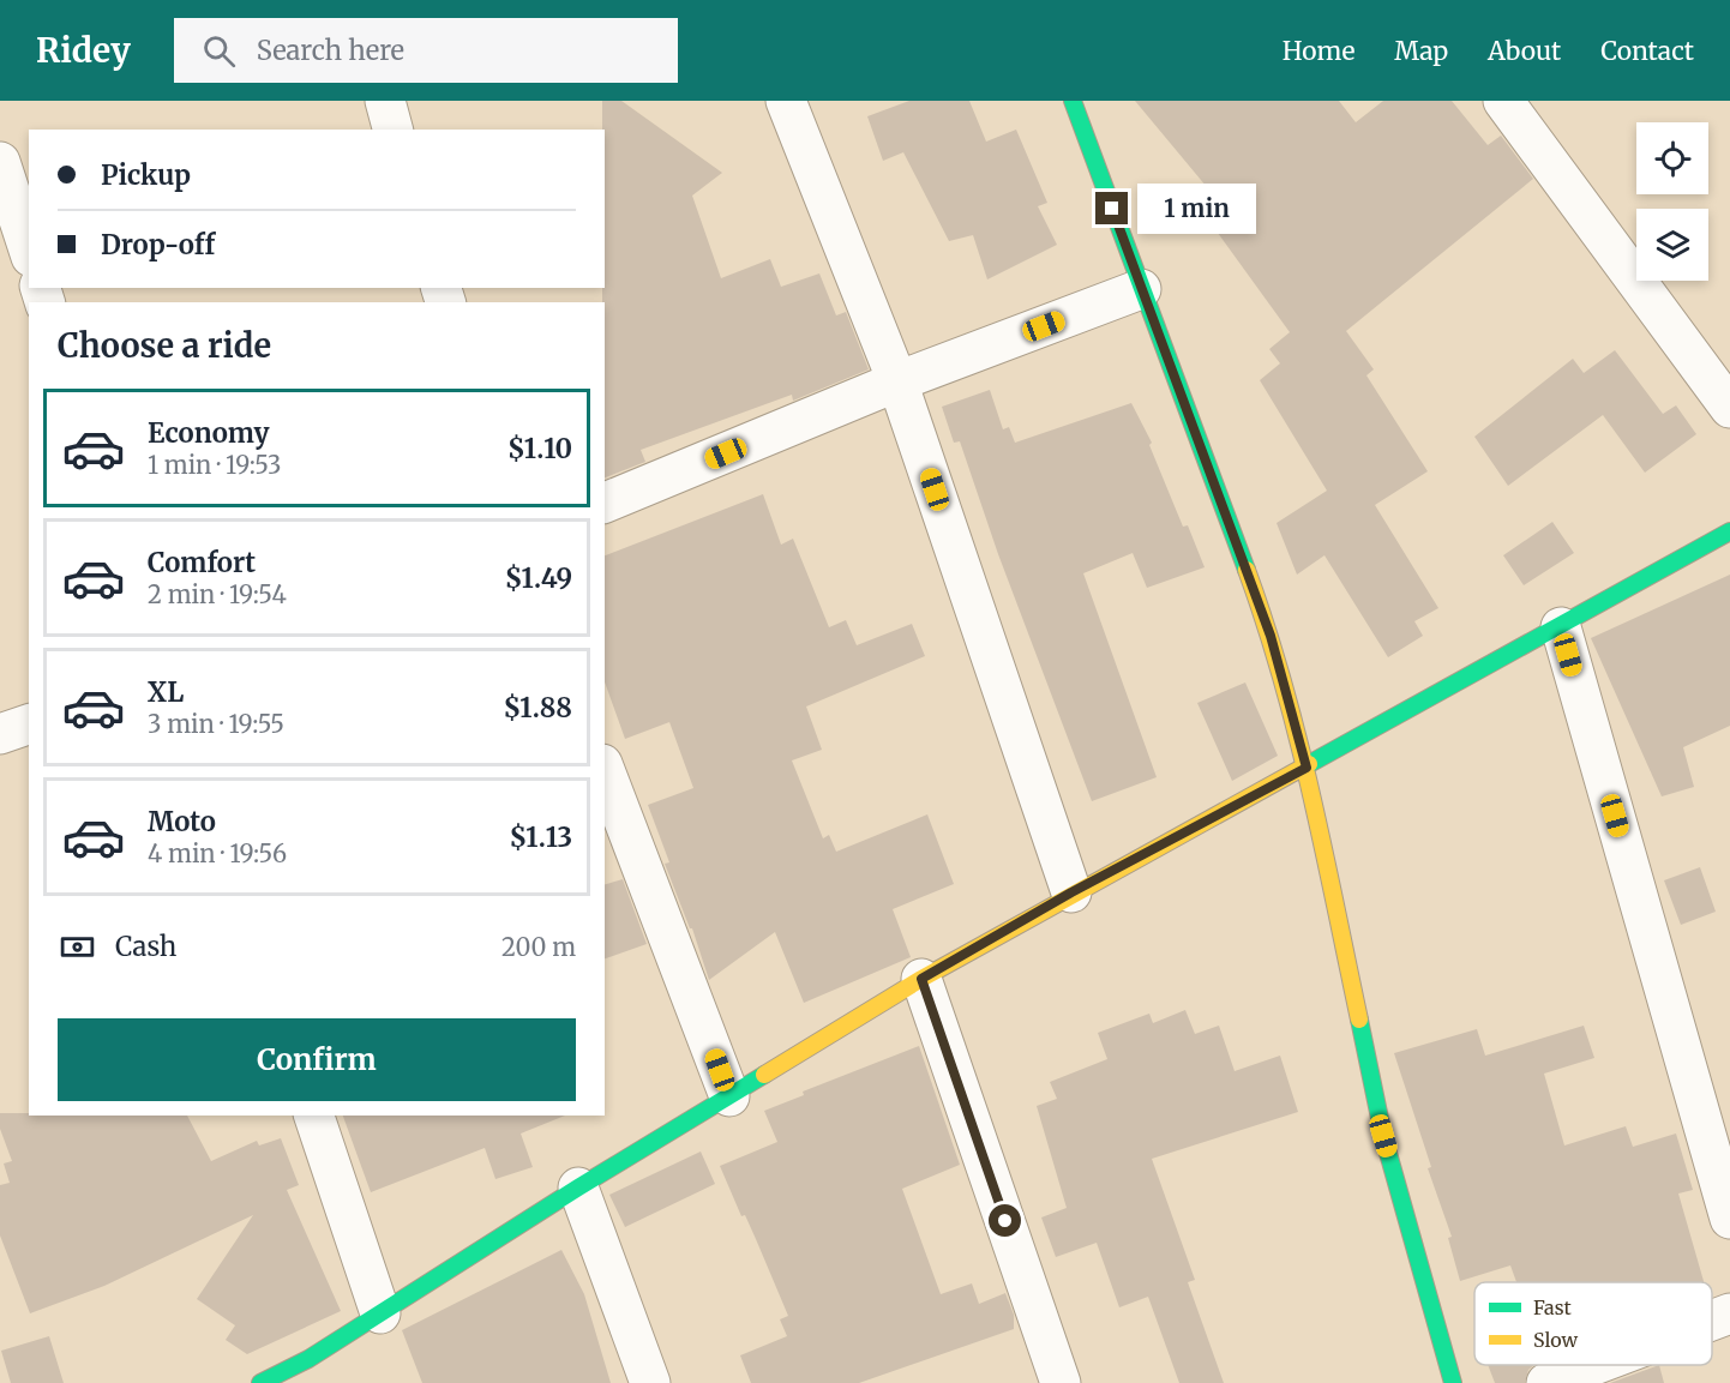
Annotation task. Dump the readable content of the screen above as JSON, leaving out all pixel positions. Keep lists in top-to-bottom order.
{
  "legend": ["Fast", "Slow"],
  "page": {
    "header": "Ridey",
    "search": "Search here",
    "nav": [
      "Home",
      "Map",
      "About",
      "Contact"
    ],
    "banner": ["Pickup", "Drop-off"],
    "bubble": "1 min",
    "heading": "Choose a ride",
    "list": [
      {
        "name": "Economy",
        "note": "1 min · 19:53",
        "value": "$1.10"
      },
      {
        "name": "Comfort",
        "note": "2 min · 19:54",
        "value": "$1.49"
      },
      {
        "name": "XL",
        "note": "3 min · 19:55",
        "value": "$1.88"
      },
      {
        "name": "Moto",
        "note": "4 min · 19:56",
        "value": "$1.13"
      }
    ],
    "pay": ["Cash", "200 m"],
    "buttons": "Confirm"
  }
}
